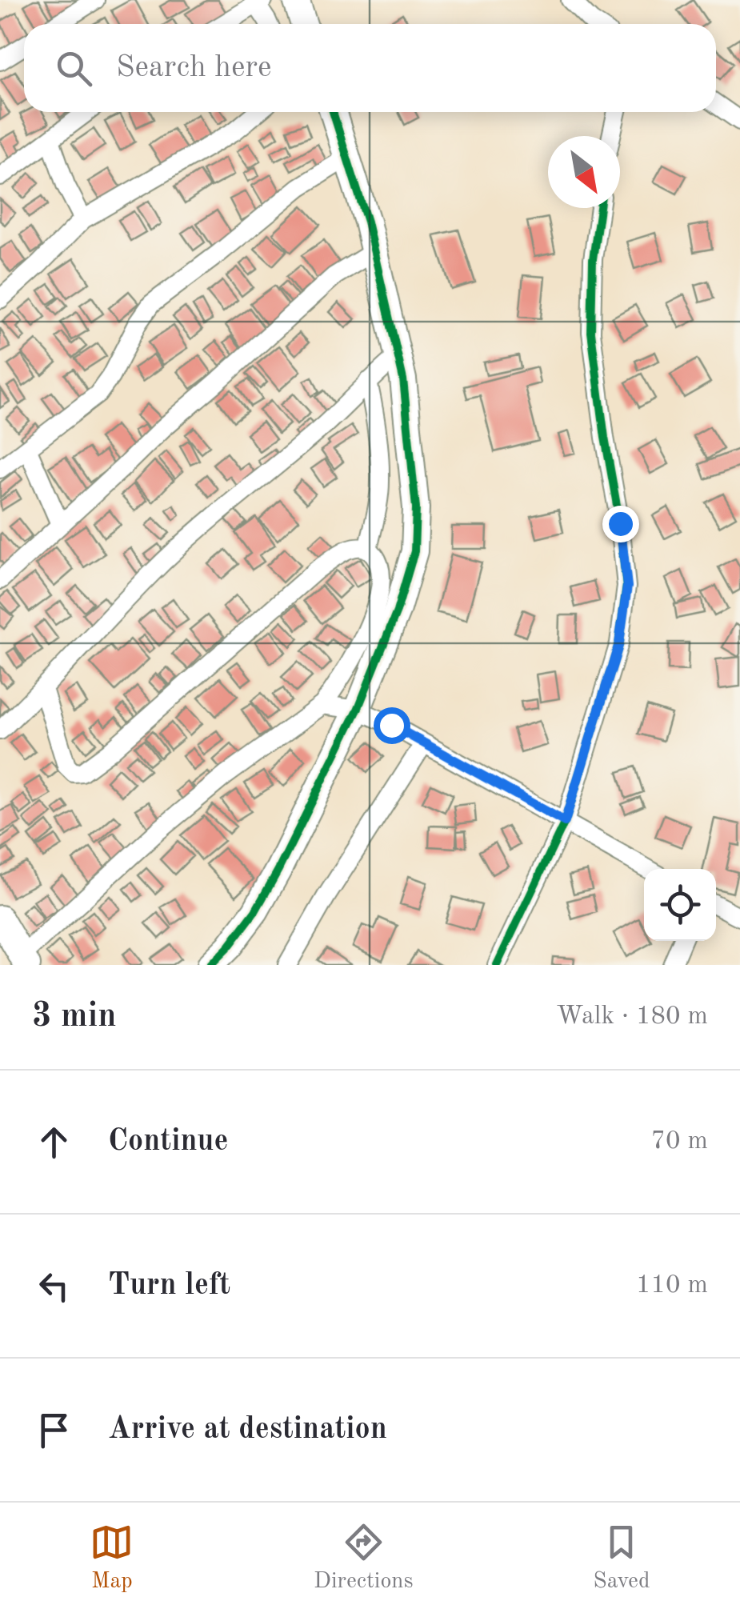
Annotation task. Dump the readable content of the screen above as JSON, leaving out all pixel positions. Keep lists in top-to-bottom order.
{
  "north": "bottom right",
  "page": {
    "search": "Search here",
    "heading": ["3 min", "Walk · 180 m"],
    "list": [
      ["Continue", "70 m"],
      ["Turn left", "110 m"],
      "Arrive at destination"
    ],
    "nav": ["Map", "Directions", "Saved"]
  }
}
